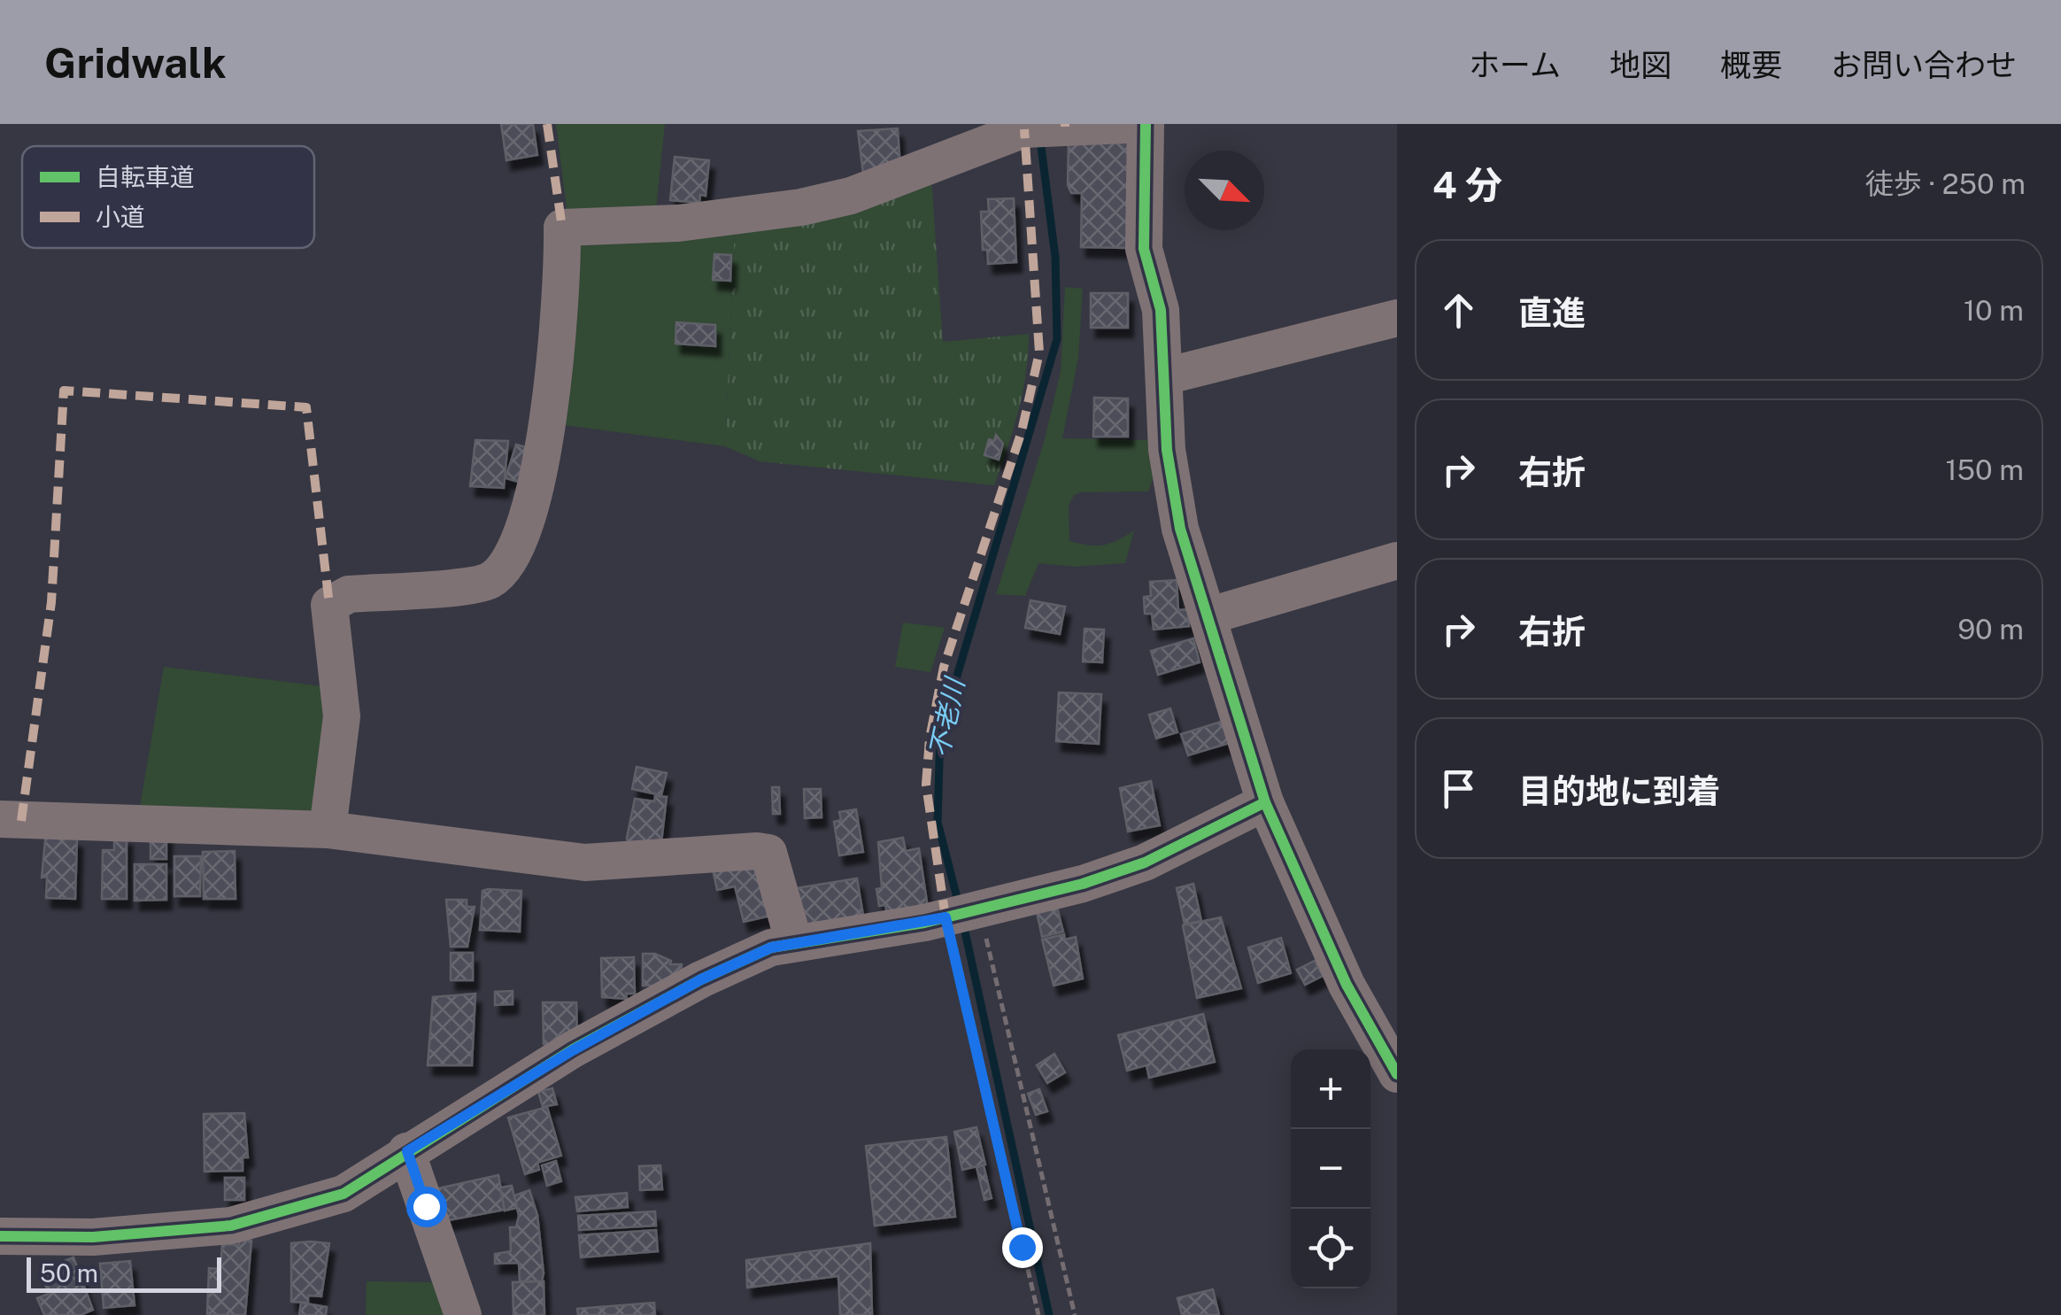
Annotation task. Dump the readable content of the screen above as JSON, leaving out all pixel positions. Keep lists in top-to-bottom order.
{
  "water": ["不老川"],
  "legend": ["自転車道", "小道"],
  "scale_bar": "50 m",
  "north": "bottom right",
  "page": {
    "header": "Gridwalk",
    "nav": [
      "ホーム",
      "地図",
      "概要",
      "お問い合わせ"
    ],
    "heading": ["4 分", "徒歩 · 250 m"],
    "list": [
      ["直進", "10 m"],
      ["右折", "150 m"],
      ["右折", "90 m"],
      "目的地に到着"
    ],
    "map_buttons": ["+", "−"],
    "scale": "50 m"
  }
}
